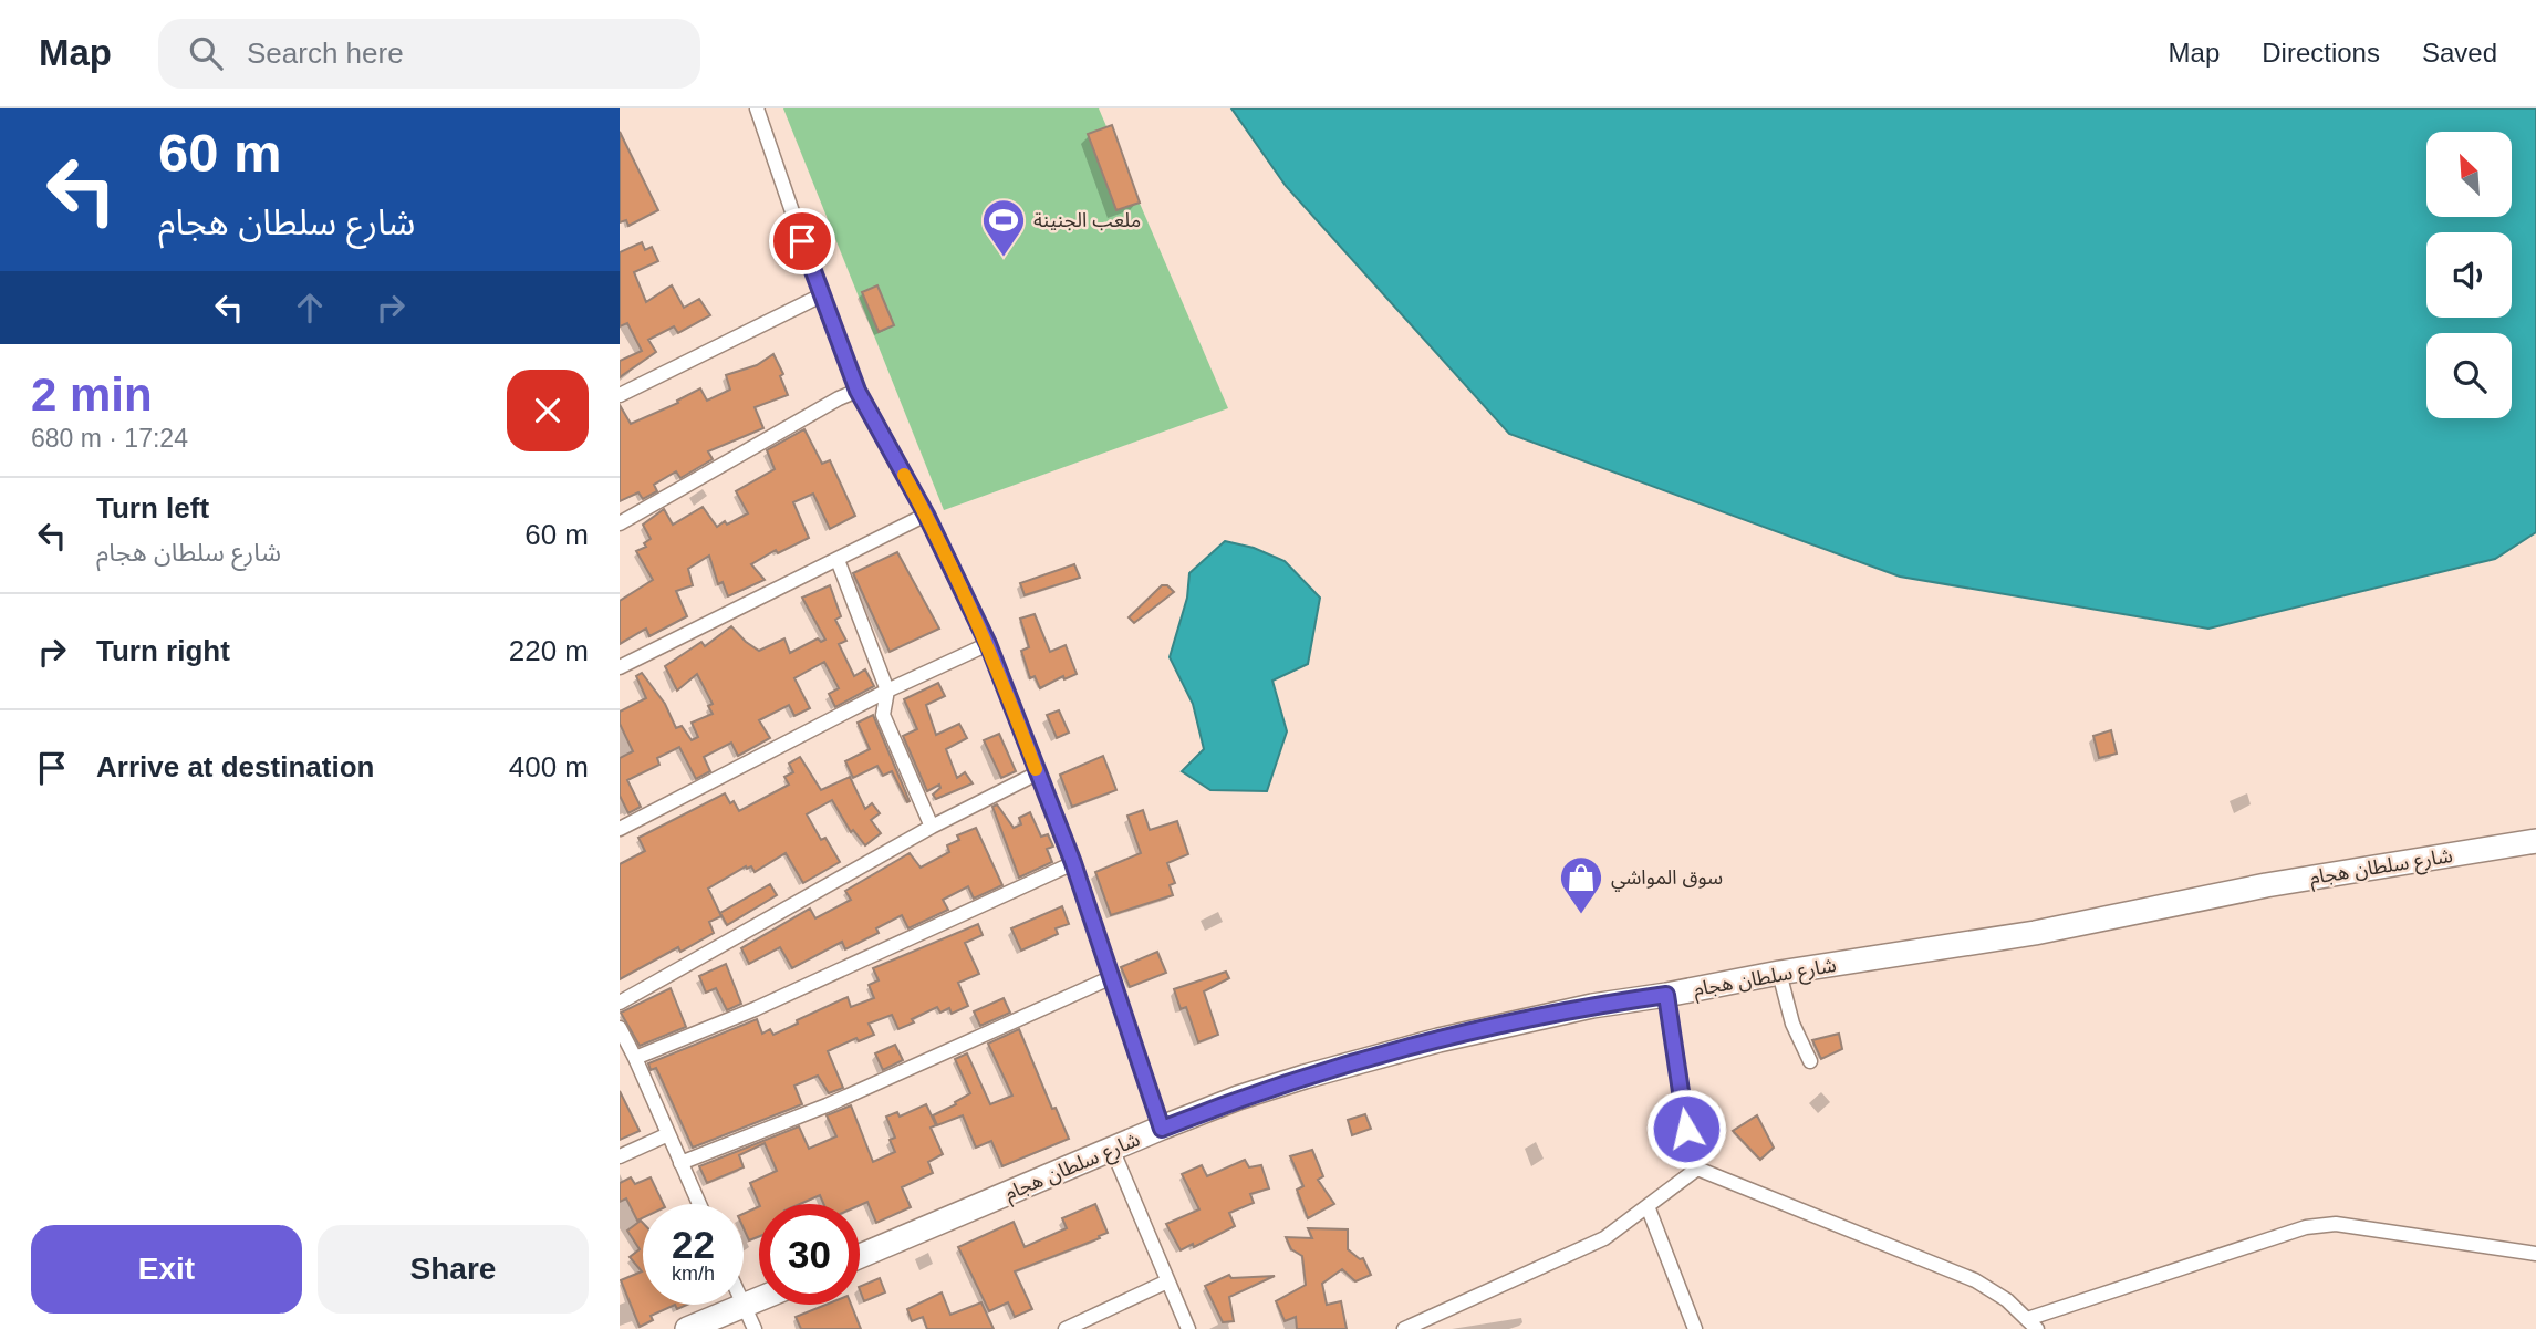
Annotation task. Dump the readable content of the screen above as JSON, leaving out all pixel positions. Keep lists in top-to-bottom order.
{
  "streets": {
    "highway": ["شارع سلطان هجام"]
  },
  "places": {
    "sports": ["ملعب الجنينة"],
    "shop": ["سوق المواشي"]
  },
  "north": "top left",
  "page": {
    "header": "Map",
    "search": "Search here",
    "nav": ["Map", "Directions", "Saved"],
    "turn": ["60 m", "شارع سلطان هجام"],
    "heading": ["2 min", "680 m · 17:24"],
    "list": [
      {
        "name": "Turn left",
        "note": "شارع سلطان هجام",
        "value": "60 m"
      },
      {
        "name": "Turn right",
        "value": "220 m"
      },
      {
        "name": "Arrive at destination",
        "value": "400 m"
      }
    ],
    "speed": "22 km/h",
    "limit": "30",
    "buttons": ["Exit", "Share"]
  }
}
